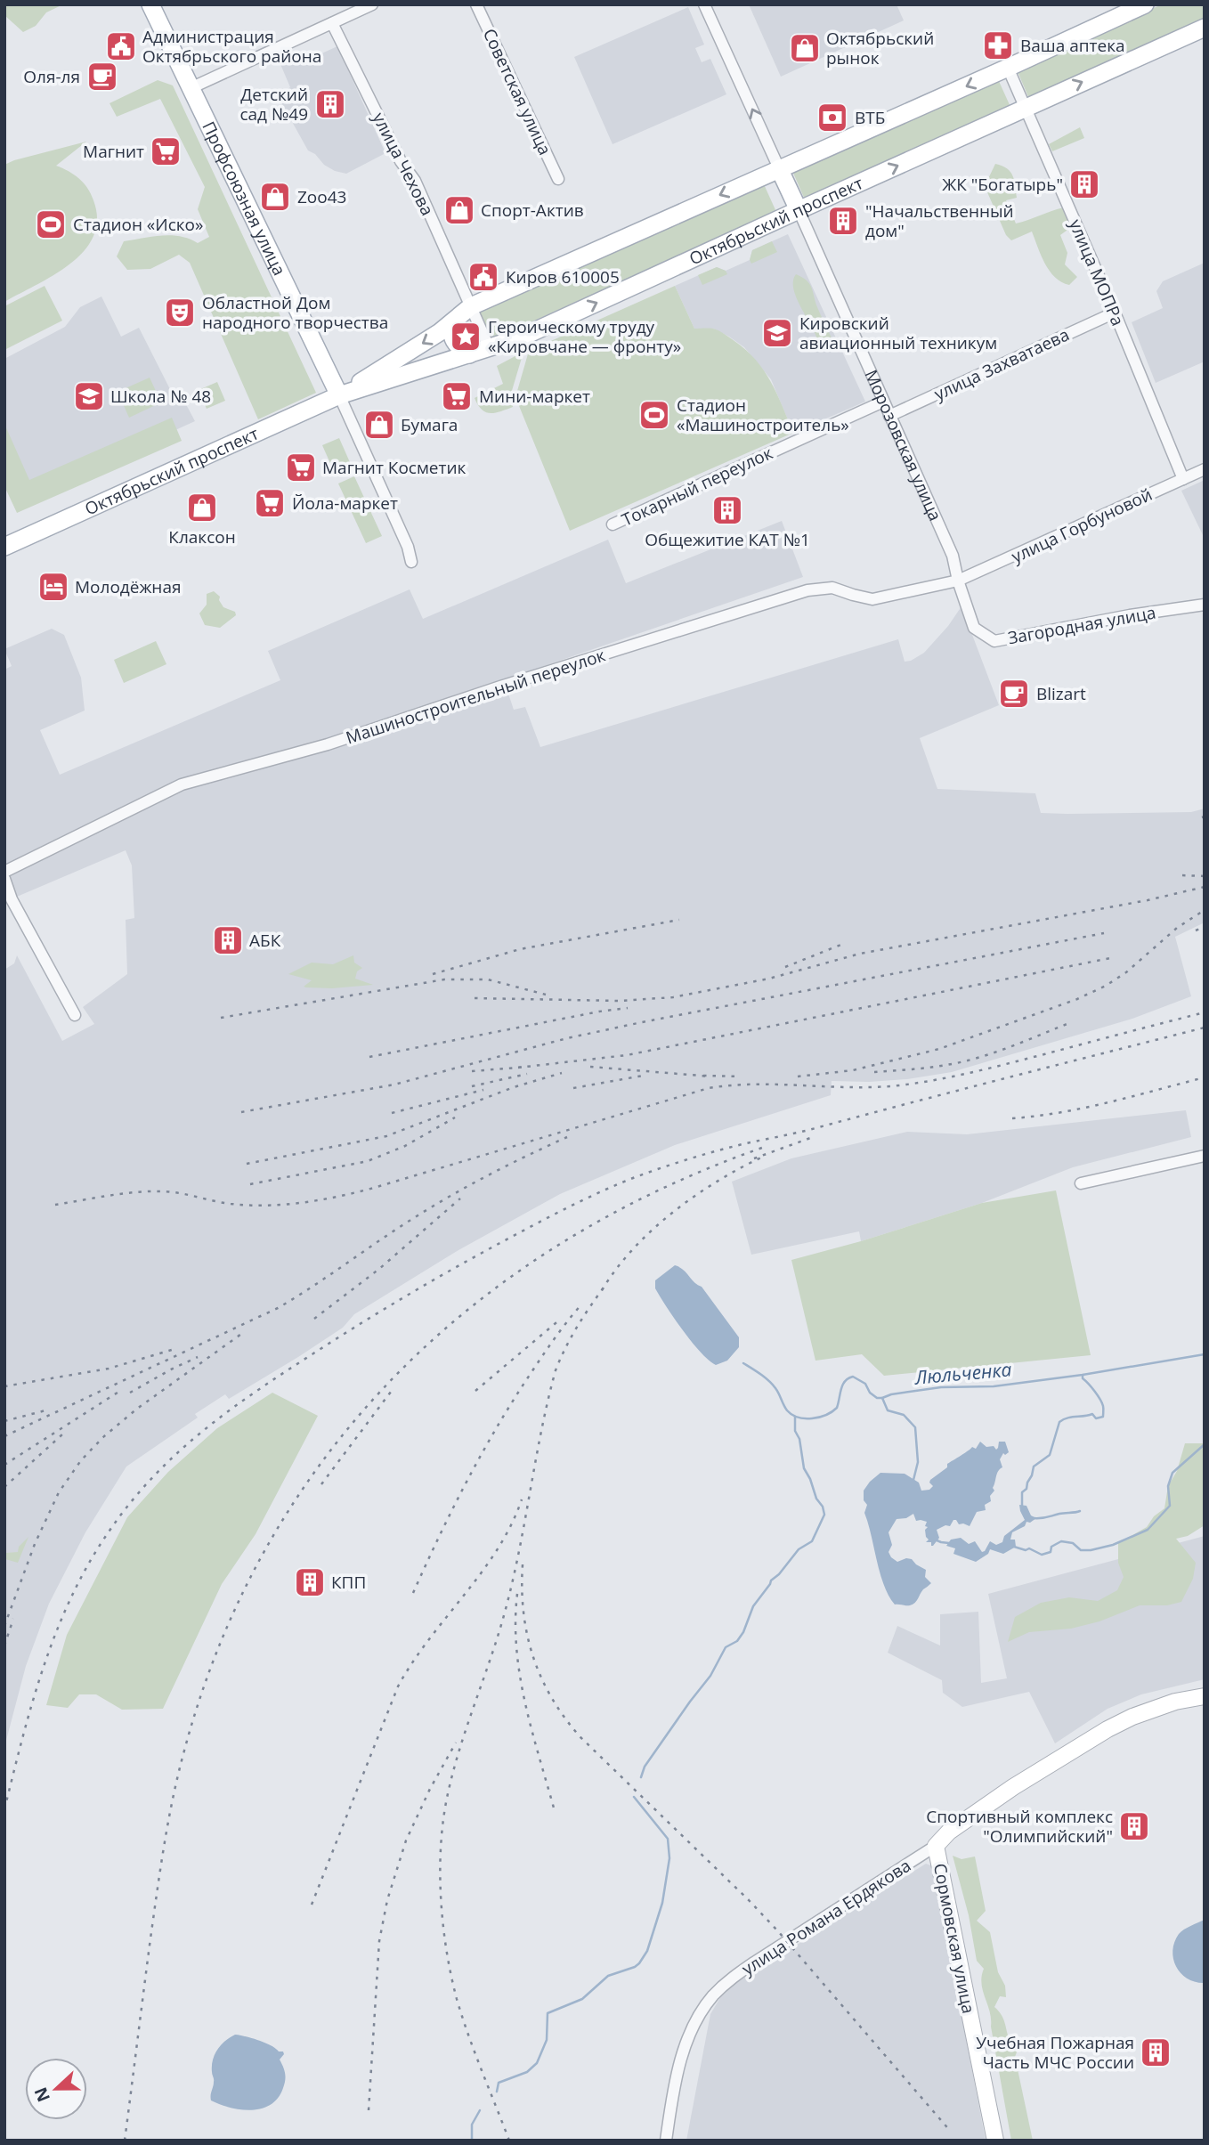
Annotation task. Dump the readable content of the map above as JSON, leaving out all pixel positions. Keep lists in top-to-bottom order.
{
  "streets": {
    "main road": ["Профсоюзная улица", "Октябрьский проспект", "Морозовская улица"],
    "street": [
      "Советская улица",
      "улица Чехова",
      "улица МОПРа",
      "улица Захватаева",
      "Токарный переулок",
      "улица Горбуновой",
      "Загородная улица",
      "Машиностроительный переулок",
      "улица Романа Ердякова",
      "Сормовская улица"
    ]
  },
  "crossings": [
    ["улица Чехова", "Октябрьский проспект"],
    ["Профсоюзная улица", "Октябрьский проспект"],
    ["Октябрьский проспект", "улица МОПРа"],
    ["Октябрьский проспект", "Морозовская улица"],
    ["улица МОПРа", "улица Захватаева"],
    ["улица МОПРа", "улица Горбуновой"],
    ["улица Захватаева", "Морозовская улица"],
    ["Морозовская улица", "Токарный переулок"],
    ["Морозовская улица", "улица Горбуновой"],
    ["Морозовская улица", "Загородная улица"],
    ["Морозовская улица", "Машиностроительный переулок"],
    ["улица Горбуновой", "Загородная улица"],
    ["улица Горбуновой", "Машиностроительный переулок"],
    ["Загородная улица", "Машиностроительный переулок"],
    ["улица Романа Ердякова", "Сормовская улица"]
  ],
  "water": ["Люльченка"],
  "places": {
    "pharmacy": ["Ваша аптека"],
    "public building": ["Администрация Октябрьского района", "Киров 610005"],
    "shop": [
      "Октябрьский рынок",
      "Zoo43",
      "Спорт-Актив",
      "Бумага",
      "Клаксон"
    ],
    "cafe": ["Оля-ля", "Blizart"],
    "building": [
      "Детский сад №49",
      "ЖК \"Богатырь\"",
      "\"Начальственный дом\"",
      "Общежитие КАТ №1",
      "АБК",
      "КПП",
      "Спортивный комплекс \"Олимпийский\"",
      "Учебная Пожарная Часть МЧС России"
    ],
    "bank": ["ВТБ"],
    "supermarket": [
      "Магнит",
      "Мини-маркет",
      "Магнит Косметик",
      "Йола-маркет"
    ],
    "sports": ["Стадион «Иско»", "Стадион «Машиностроитель»"],
    "theatre": ["Областной Дом народного творчества"],
    "school or university": ["Кировский авиационный техникум", "Школа № 48"],
    "place": ["Героическому труду «Кировчане — фронту»"],
    "hotel": ["Молодёжная"]
  },
  "north": "left"
}
